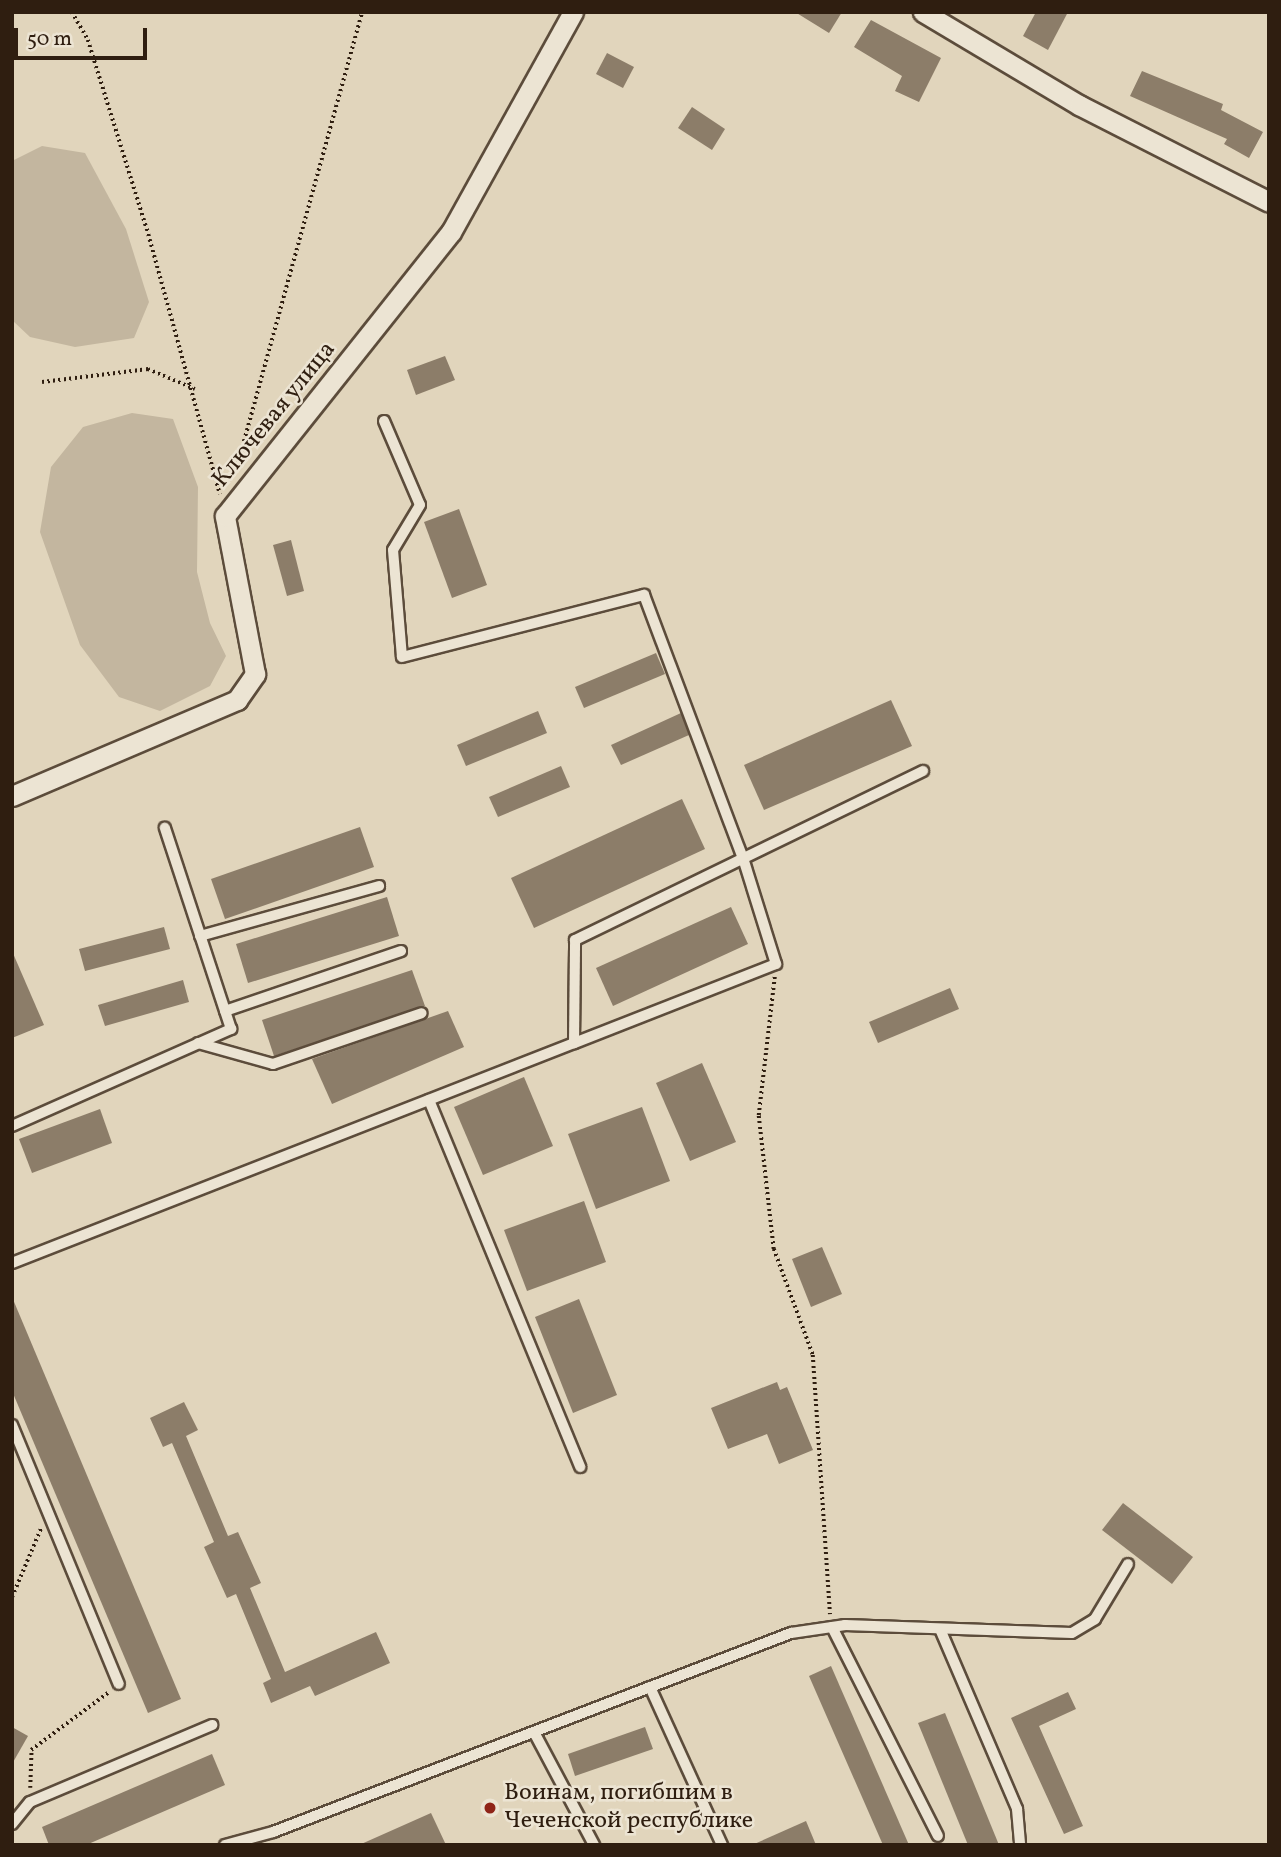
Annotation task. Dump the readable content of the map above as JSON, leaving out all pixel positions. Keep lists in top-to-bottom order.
{
  "streets": {
    "street": ["Ключевая улица"]
  },
  "places": ["Воинам, погибшим в Чеченской республике"],
  "scale_bar": "50 m"
}
